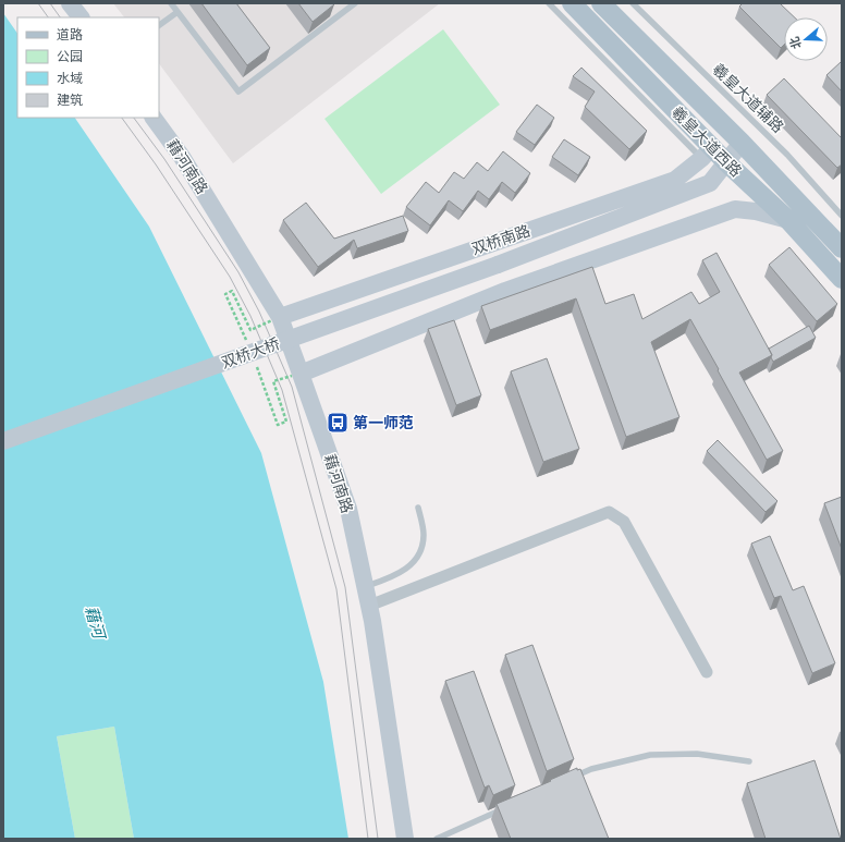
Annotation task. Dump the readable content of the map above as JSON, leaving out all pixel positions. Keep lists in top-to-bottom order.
{
  "streets": {
    "main road": [
      "羲皇大道西路",
      "藉河南路",
      "双桥南路",
      "双桥大桥"
    ],
    "lane": ["羲皇大道辅路"]
  },
  "crossings": [
    ["羲皇大道西路", "双桥南路"],
    ["羲皇大道西路", "双桥大桥"],
    ["藉河南路", "双桥南路"],
    ["双桥南路", "双桥大桥"]
  ],
  "water": ["藉河"],
  "places": {
    "bus stop": ["第一师范"]
  },
  "legend": [
    "道路",
    "公园",
    "水域",
    "建筑"
  ],
  "north": "left"
}
